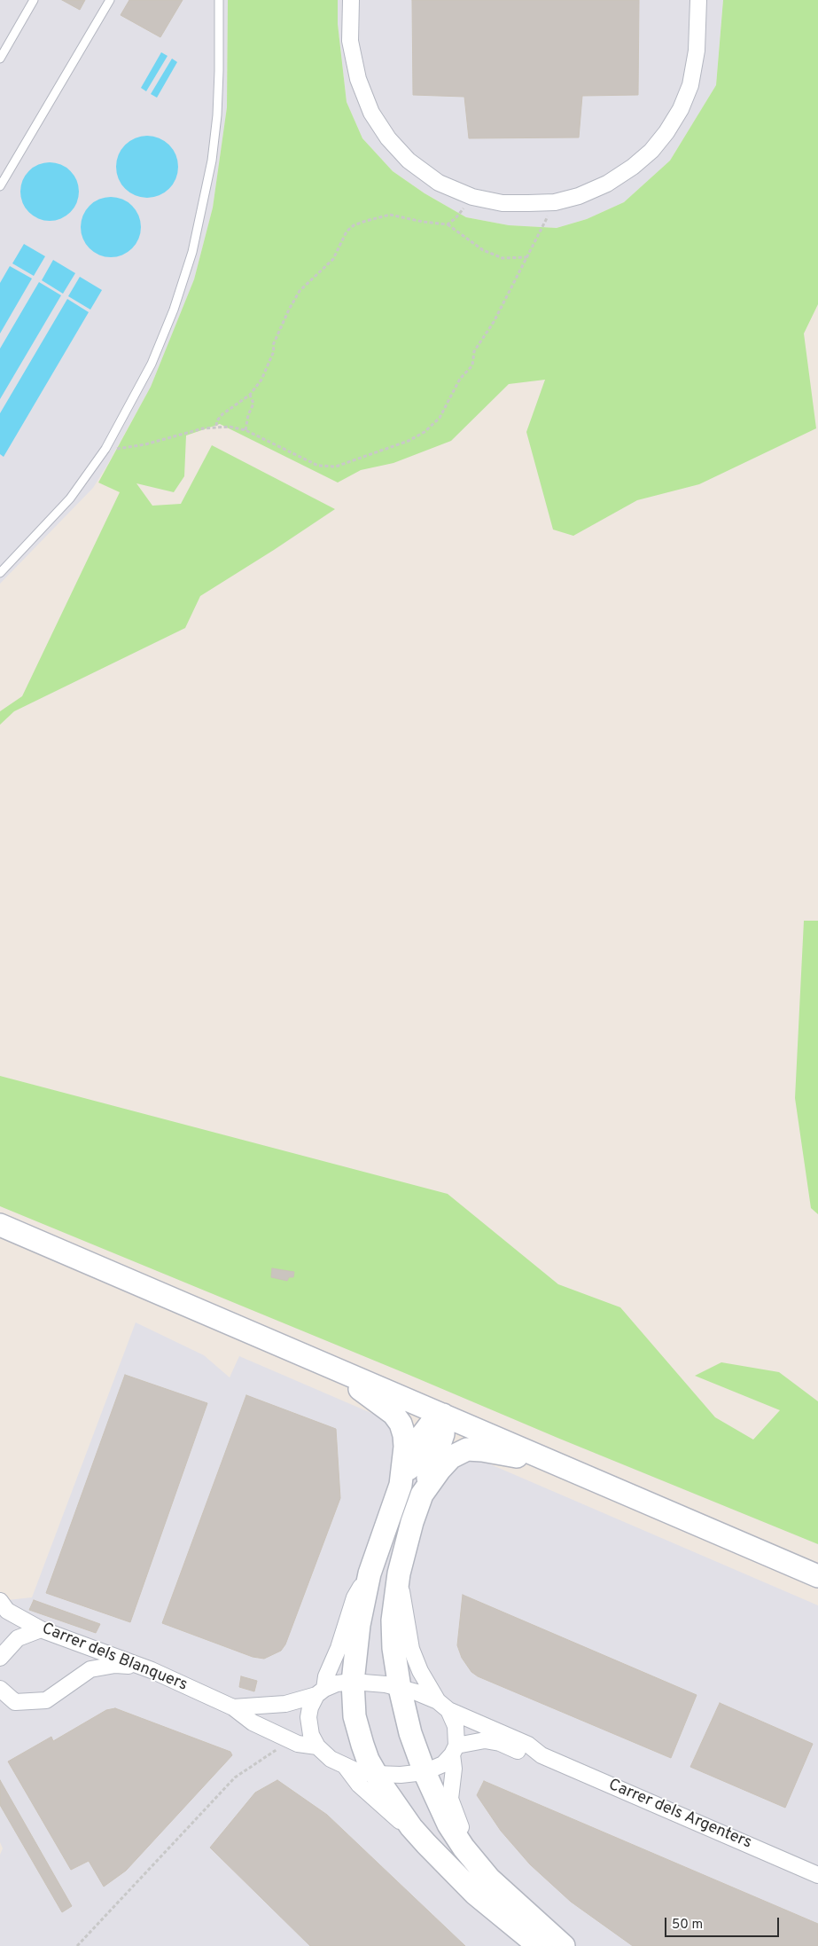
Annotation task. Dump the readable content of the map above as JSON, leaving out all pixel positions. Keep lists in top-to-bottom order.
{
  "streets": {
    "street": ["Carrer dels Blanquers", "Carrer dels Argenters"]
  },
  "crossings": [
    ["Carrer dels Blanquers", "Carrer dels Argenters"]
  ],
  "scale_bar": "50 m"
}
